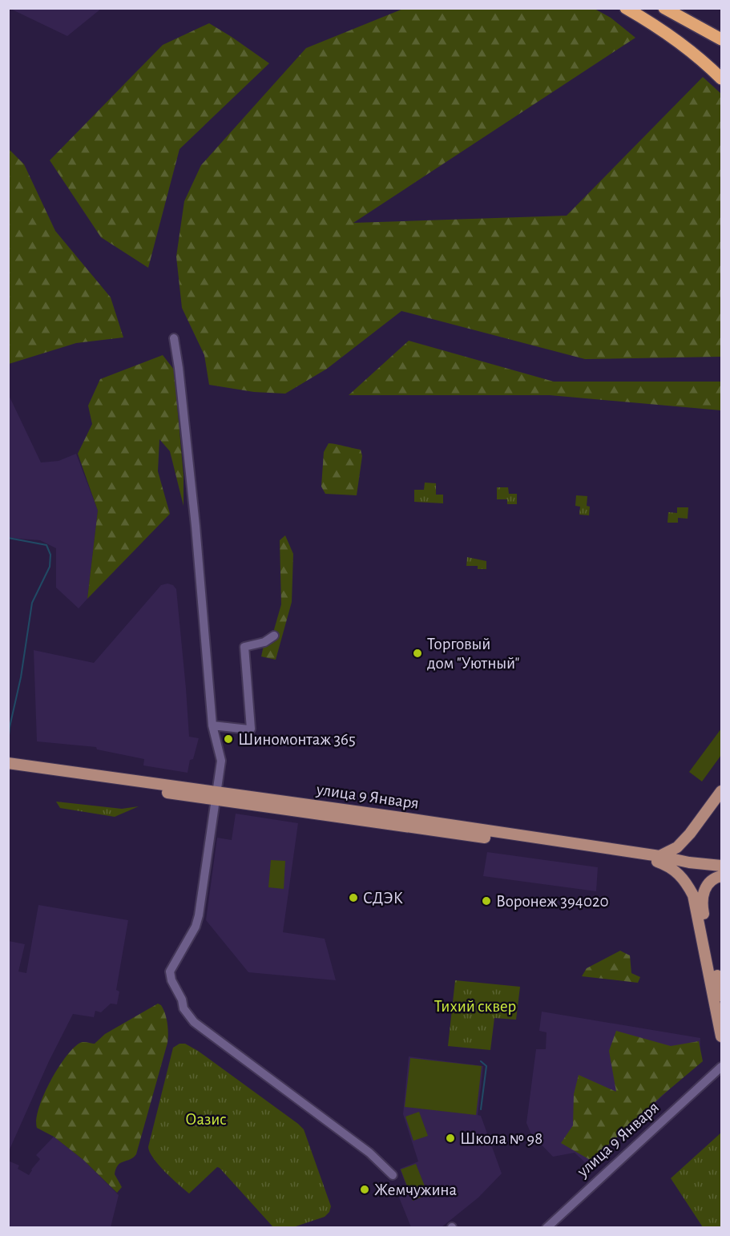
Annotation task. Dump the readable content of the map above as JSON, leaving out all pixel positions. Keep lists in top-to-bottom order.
{
  "streets": {
    "main road": ["улица 9 Января"]
  },
  "parks": ["Тихий сквер", "Оазис"],
  "places": [
    "Торговый дом \"Уютный\"",
    "Шиномонтаж 365",
    "СДЭК",
    "Воронеж 394020",
    "Школа № 98",
    "Жемчужина"
  ]
}
